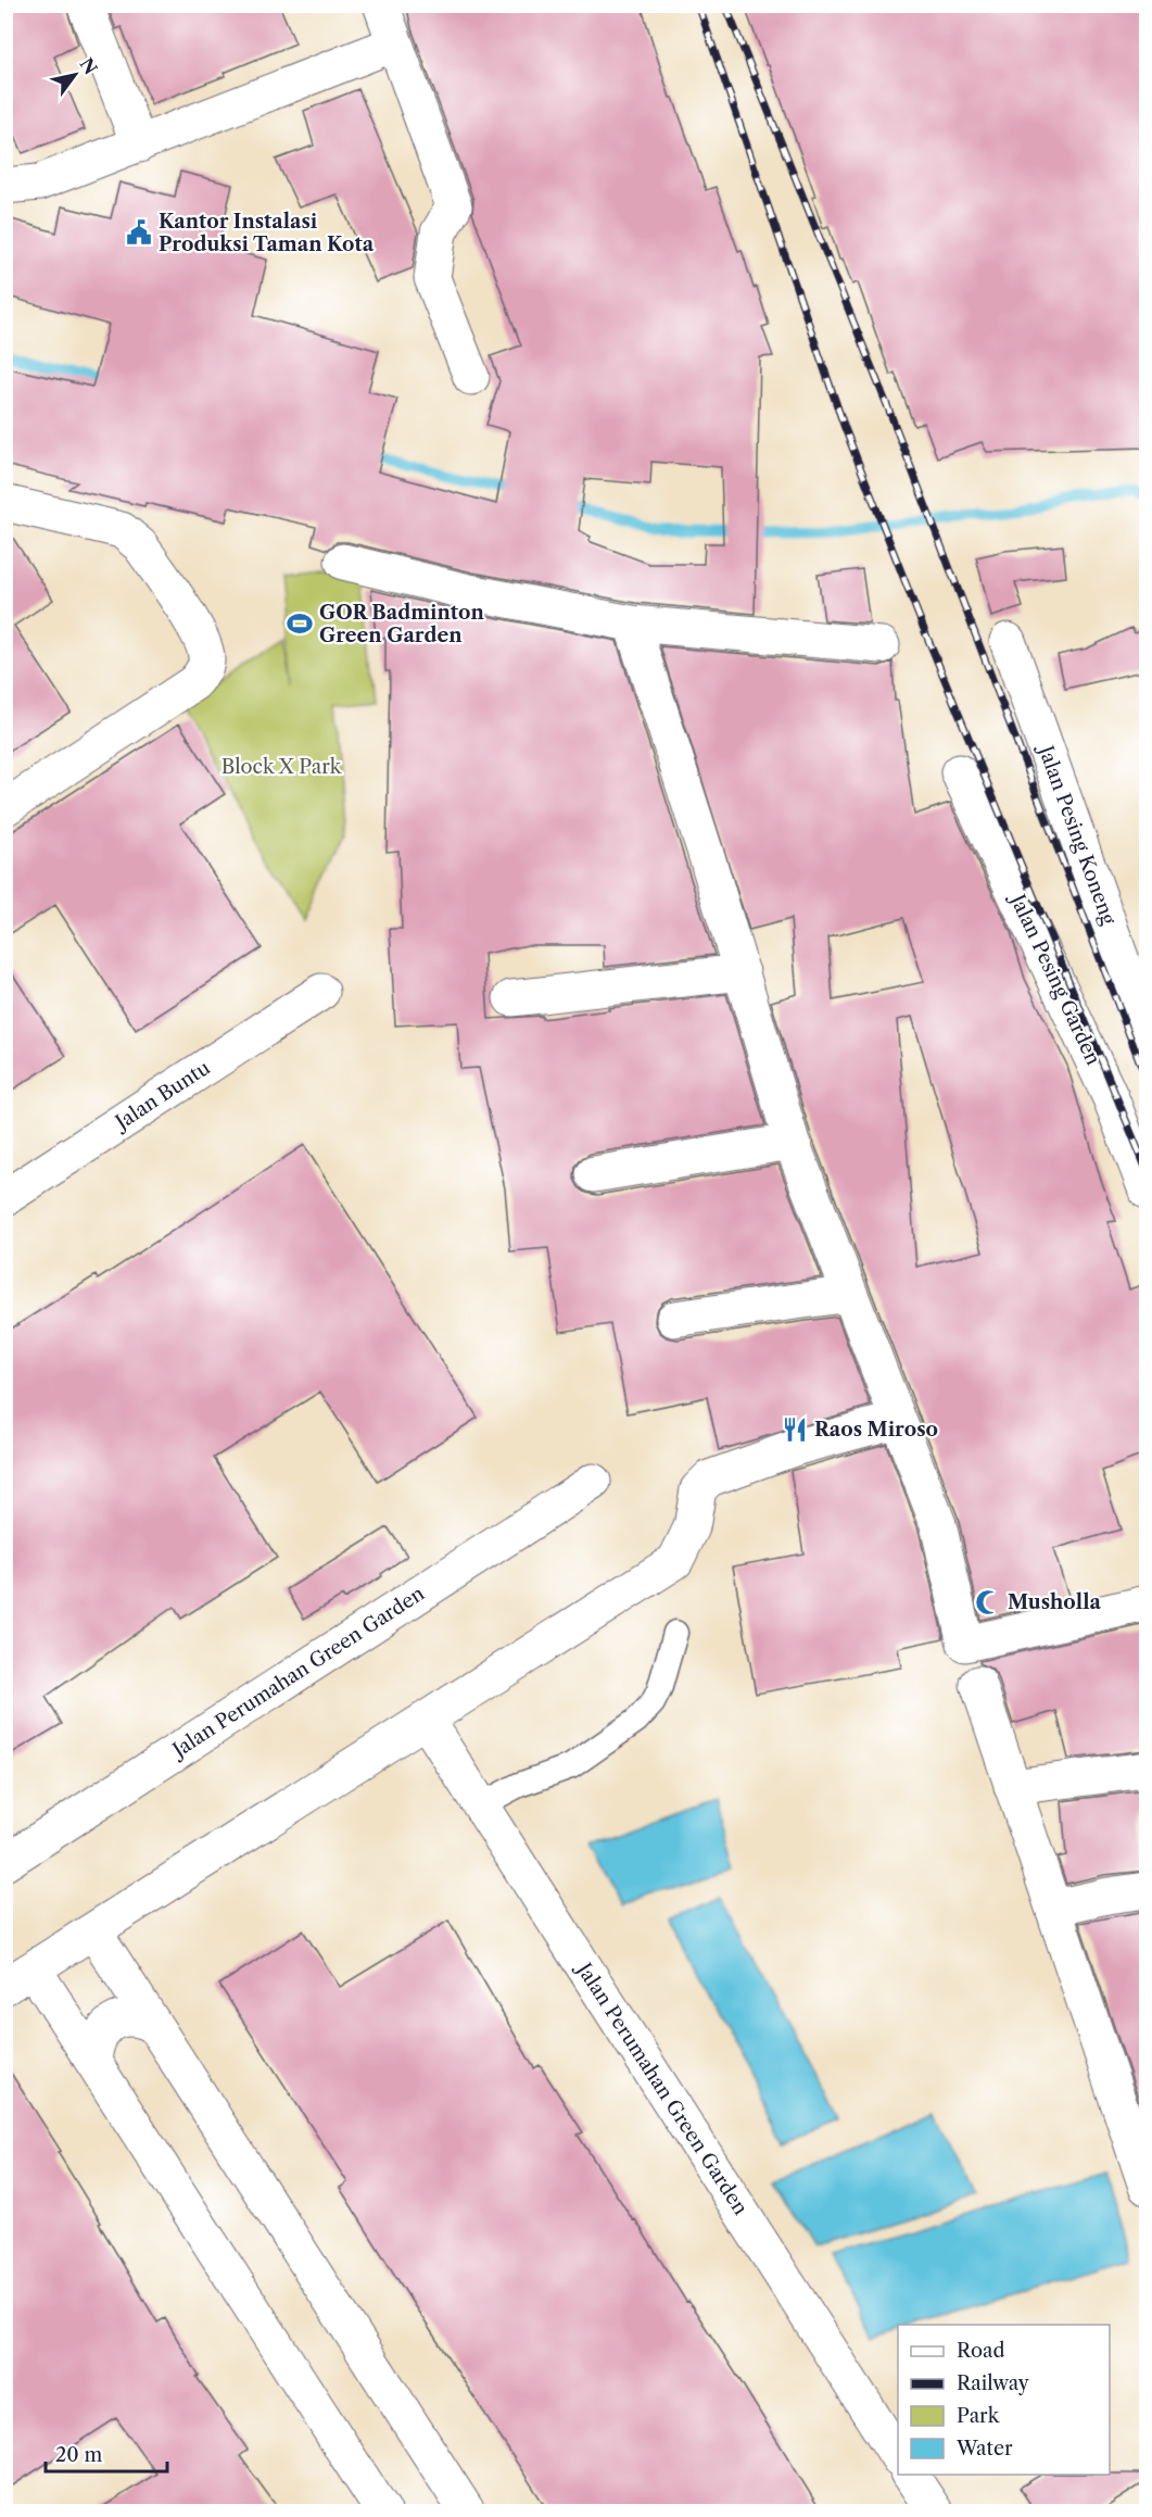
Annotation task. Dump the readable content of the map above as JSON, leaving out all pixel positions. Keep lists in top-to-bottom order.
{
  "streets": {
    "street": [
      "Jalan Pesing Koneng",
      "Jalan Pesing Garden",
      "Jalan Buntu",
      "Jalan Perumahan Green Garden"
    ]
  },
  "parks": ["Block X Park"],
  "places": {
    "public building": ["Kantor Instalasi Produksi Taman Kota"],
    "sports": ["GOR Badminton Green Garden"],
    "restaurant": ["Raos Miroso"],
    "mosque": ["Musholla"]
  },
  "legend": [
    "Road",
    "Railway",
    "Park",
    "Water"
  ],
  "scale_bar": "20 m",
  "north": "top right"
}
